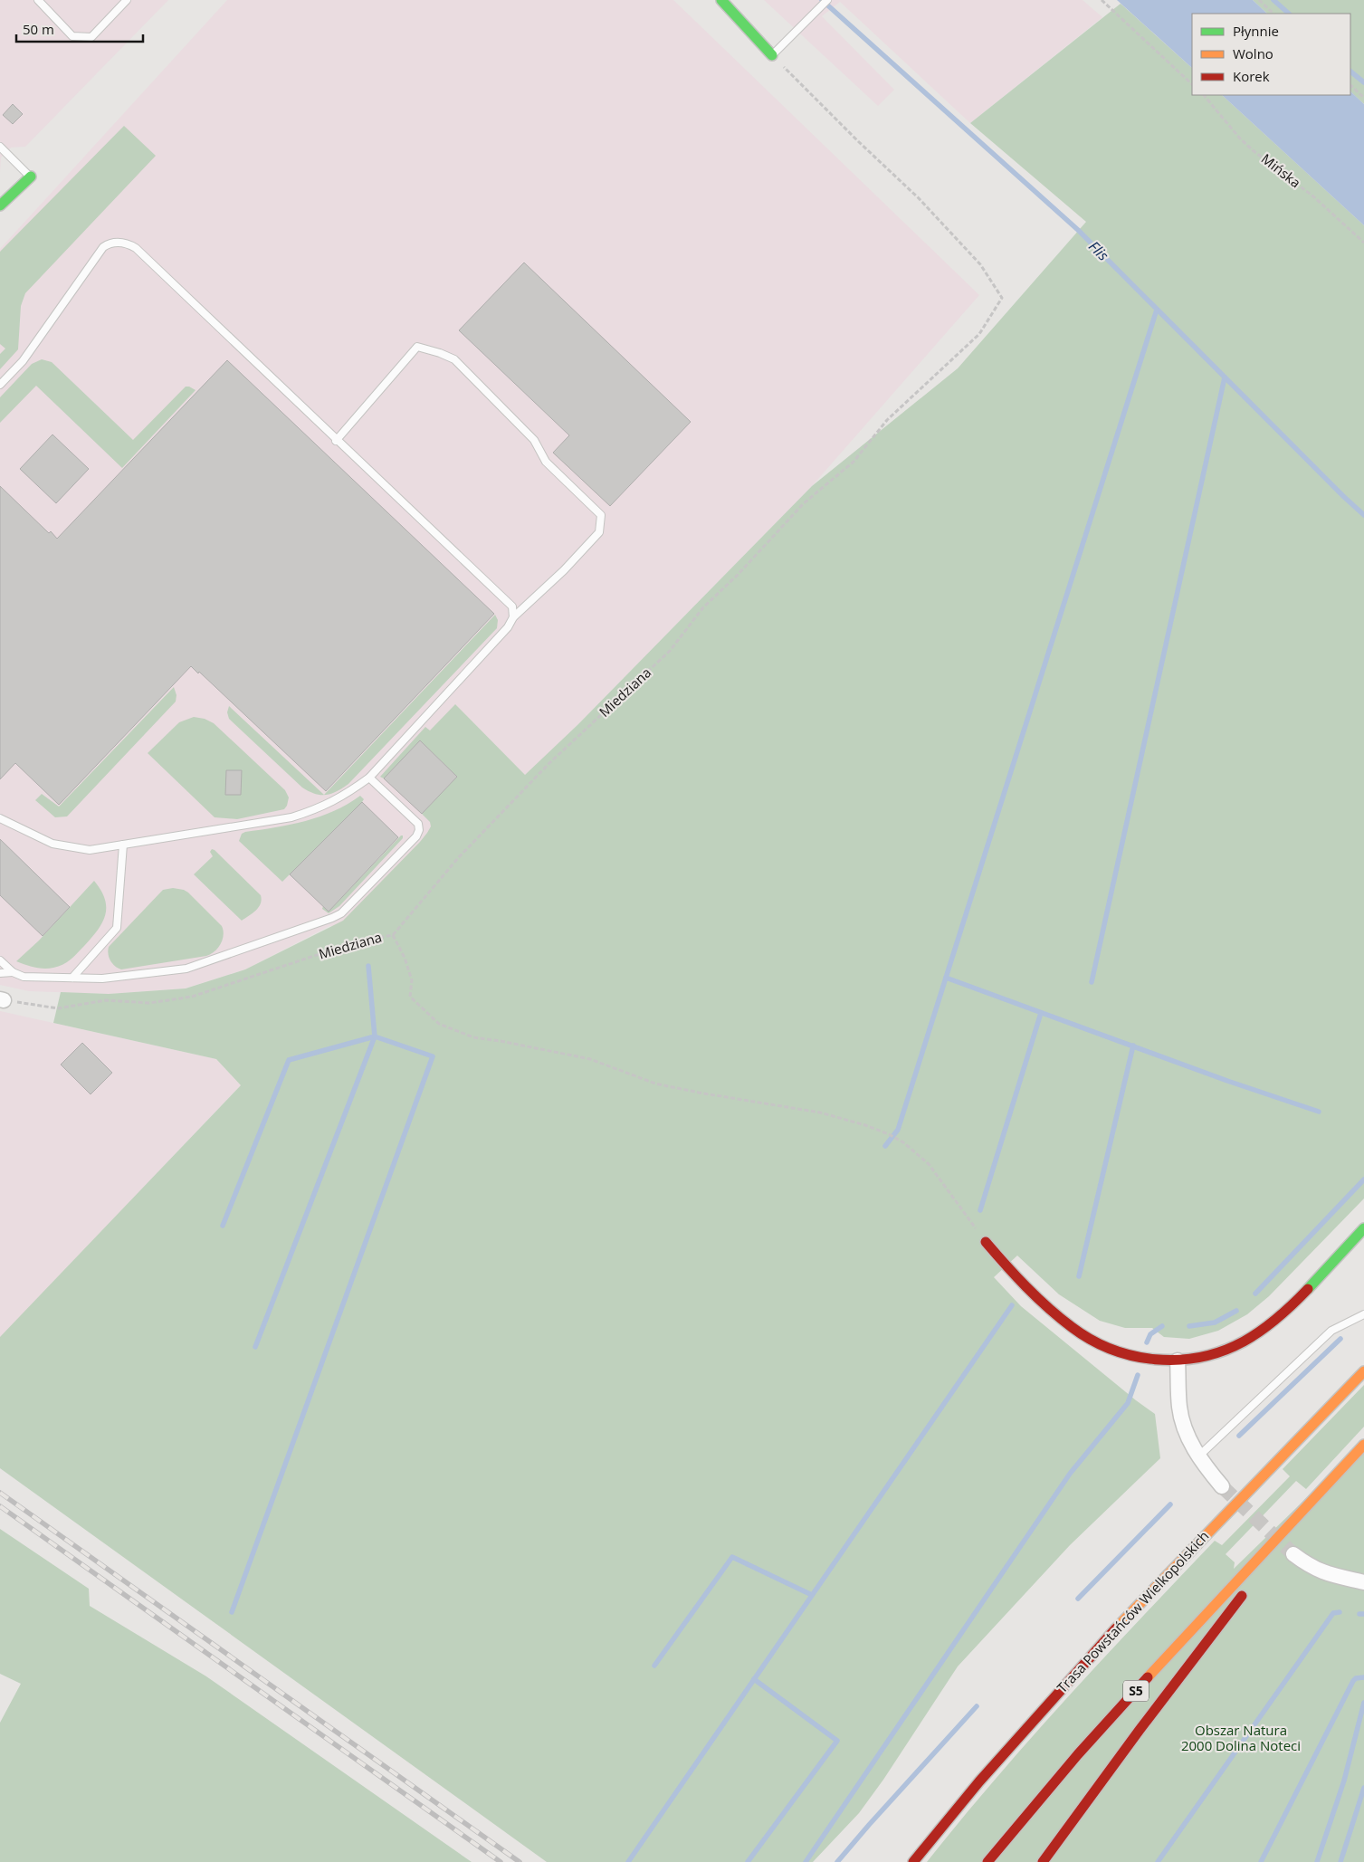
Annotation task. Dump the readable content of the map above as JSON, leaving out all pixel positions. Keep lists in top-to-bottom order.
{
  "streets": {
    "main road": ["Trasa Powstańców Wielkopolskich", "S5"],
    "path": ["Mińska", "Miedziana"]
  },
  "water": ["Flis"],
  "parks": ["Obszar Natura 2000 Dolina Noteci"],
  "legend": ["Płynnie", "Wolno", "Korek"],
  "scale_bar": "50 m"
}
